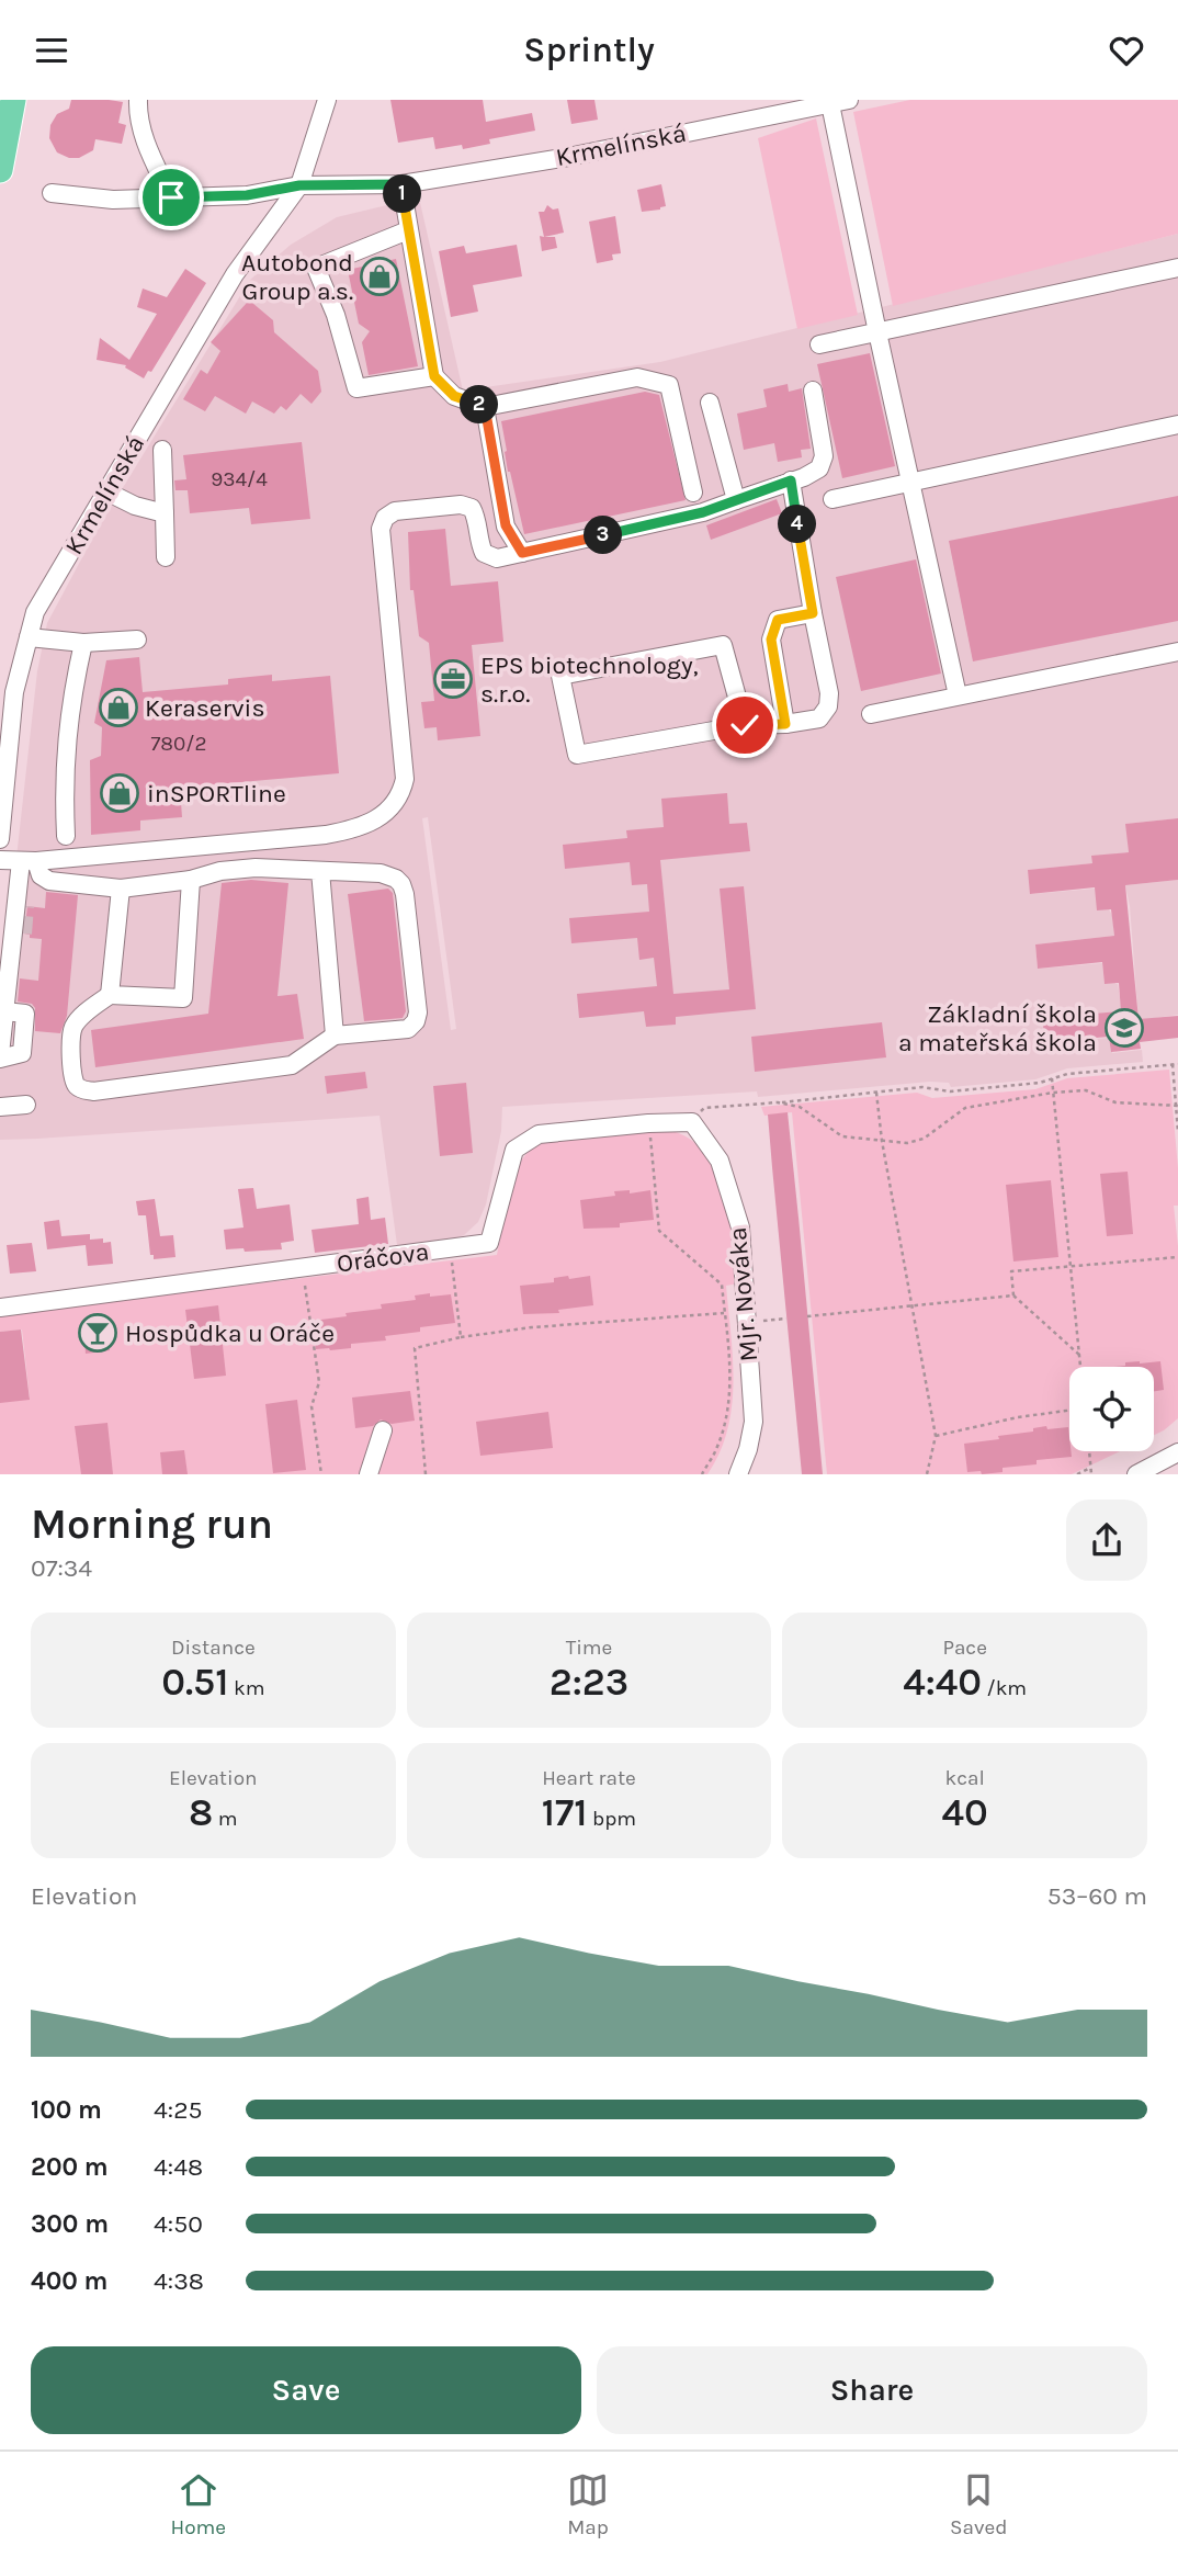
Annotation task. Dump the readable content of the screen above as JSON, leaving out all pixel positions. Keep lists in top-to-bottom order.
{
  "streets": {
    "street": ["Krmelínská", "Oráčova", "Mjr. Nováka"]
  },
  "crossings": [
    ["Oráčova", "Mjr. Nováka"]
  ],
  "places": {
    "shop": ["Autobond Group a.s.", "Keraservis", "inSPORTline"],
    "office": ["EPS biotechnology, s.r.o."],
    "school or university": ["Základní škola a mateřská škola"],
    "bar": ["Hospůdka u Oráče"]
  },
  "house_numbers": ["934/4", "780/2"],
  "page": {
    "header": "Sprintly",
    "pins": [
      "1",
      "2",
      "4",
      "3"
    ],
    "heading": ["Morning run", "07:34"],
    "stats": [
      ["Distance", "0.51 km"],
      ["Time", "2:23"],
      ["Pace", "4:40 /km"],
      ["Elevation", "8 m"],
      ["Heart rate", "171 bpm"],
      ["kcal", "40"]
    ],
    "chart": ["Elevation", "53–60 m"],
    "list": [
      {
        "name": "100 m",
        "note": "4:25"
      },
      {
        "name": "200 m",
        "note": "4:48"
      },
      {
        "name": "300 m",
        "note": "4:50"
      },
      {
        "name": "400 m",
        "note": "4:38"
      }
    ],
    "buttons": ["Save", "Share"],
    "tabs": ["Home", "Map", "Saved"]
  }
}
